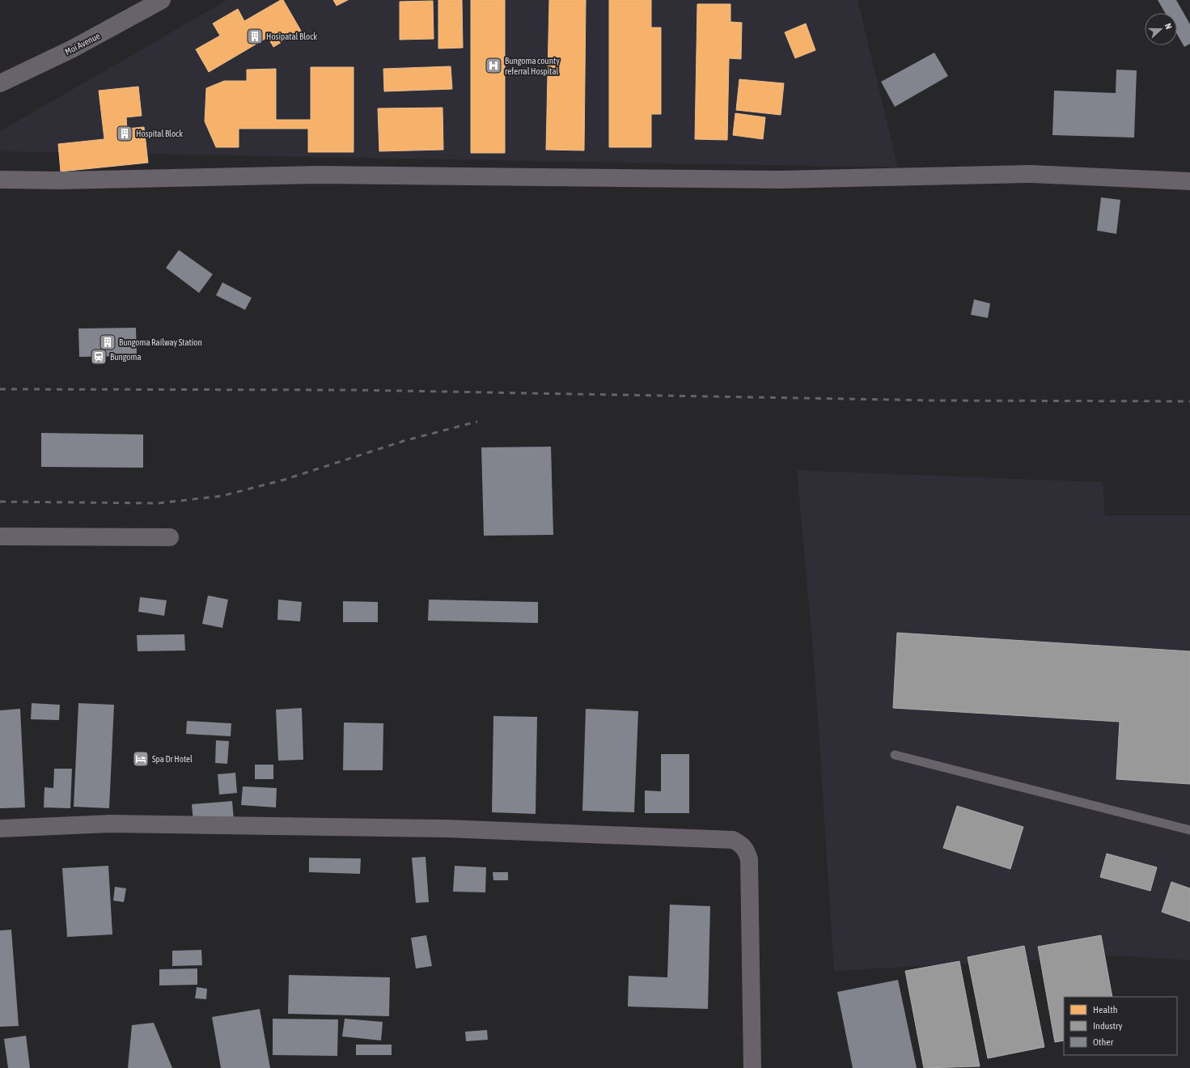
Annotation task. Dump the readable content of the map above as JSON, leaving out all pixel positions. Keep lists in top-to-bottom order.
{
  "streets": {
    "street": ["Moi Avenue"]
  },
  "places": {
    "building": ["Hosipatal Block", "Hospital Block", "Bungoma Railway Station"],
    "hospital": ["Bungoma county referral Hospital"],
    "station": ["Bungoma"],
    "hotel": ["Spa Dr Hotel"]
  },
  "legend": ["Health", "Industry", "Other"],
  "north": "right"
}
